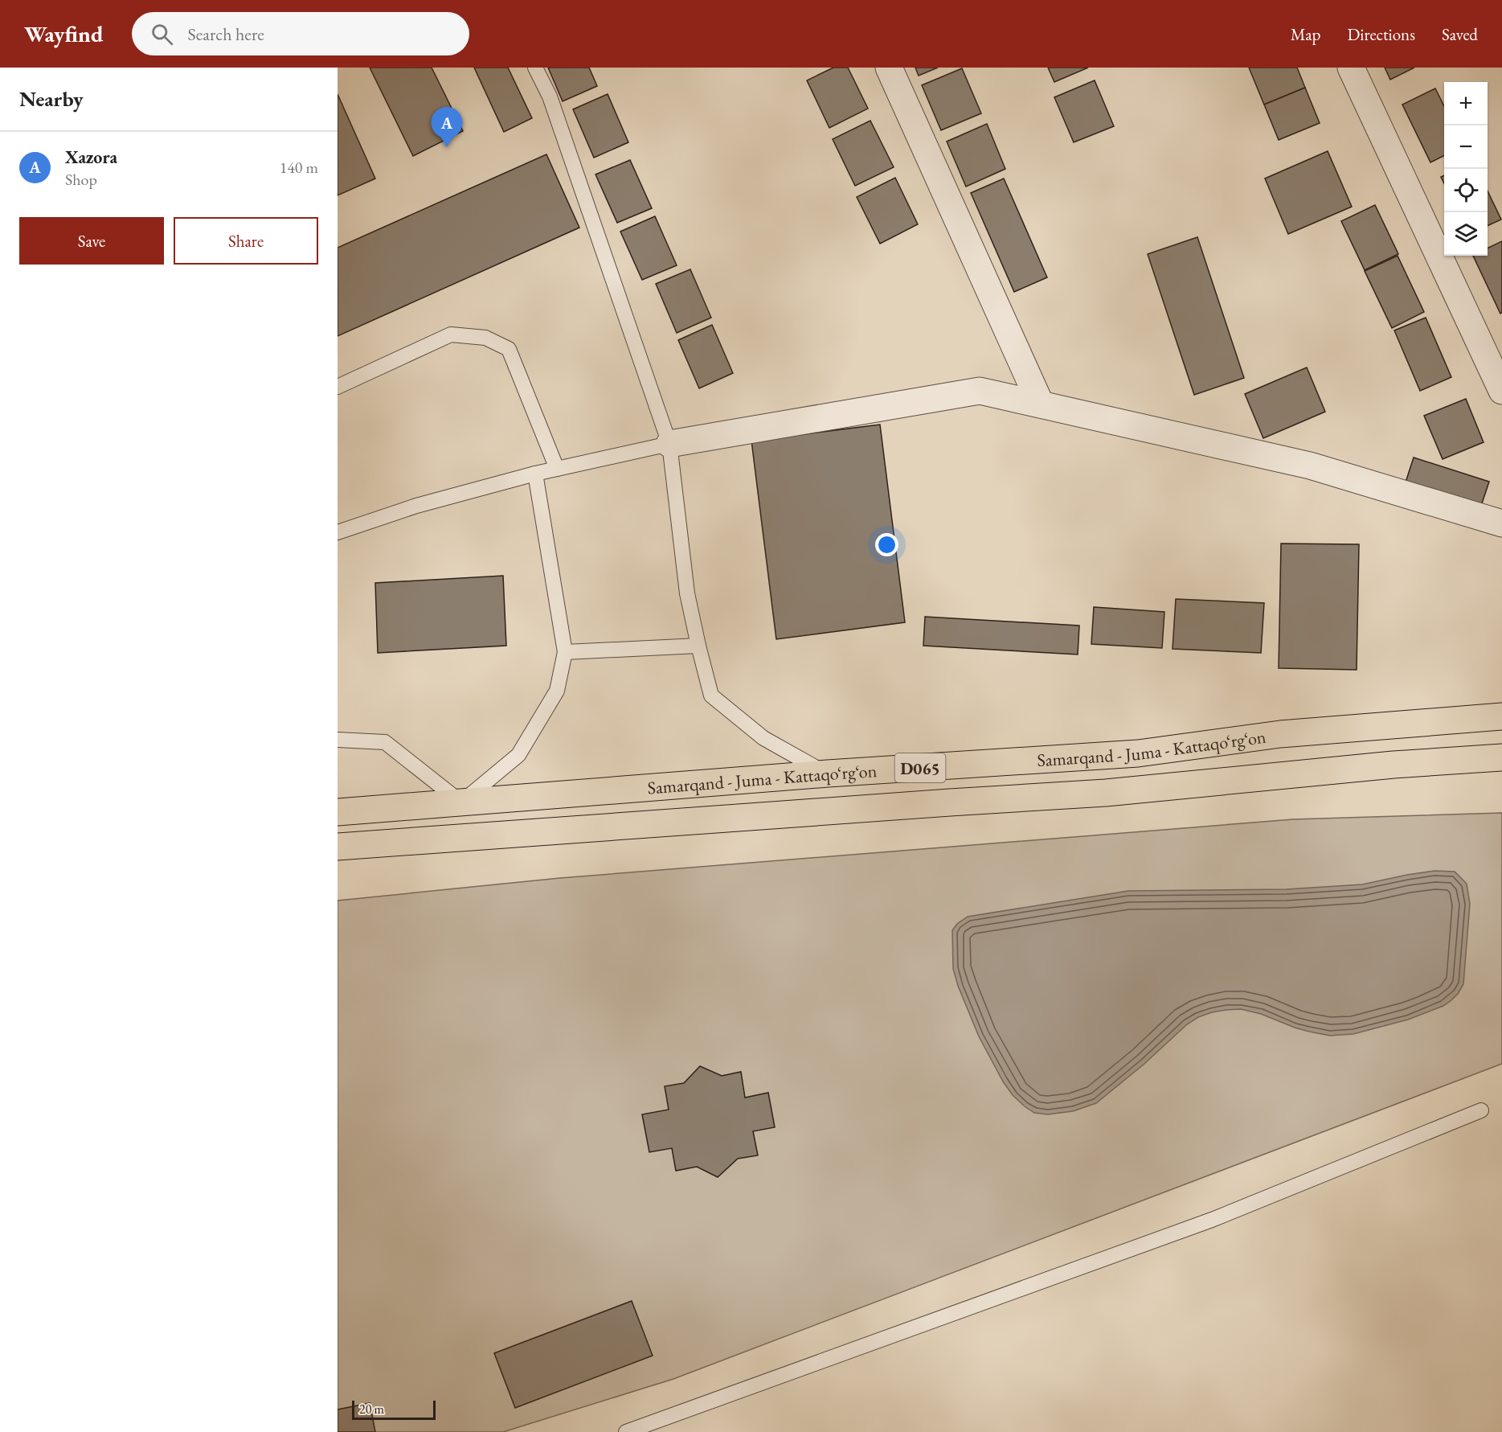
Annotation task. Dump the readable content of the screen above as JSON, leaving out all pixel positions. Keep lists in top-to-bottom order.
{
  "streets": {
    "main road": ["Samarqand - Juma - Kattaqo‘rg‘on", "D065"]
  },
  "scale_bar": "20 m",
  "page": {
    "header": "Wayfind",
    "search": "Search here",
    "nav": ["Map", "Directions", "Saved"],
    "heading": "Nearby",
    "map_buttons": ["+", "−"],
    "pins": "A",
    "list": [
      {
        "mark": "A",
        "name": "Xazora",
        "note": "Shop",
        "value": "140 m"
      }
    ],
    "buttons": ["Save", "Share"],
    "scale": "20 m"
  }
}
